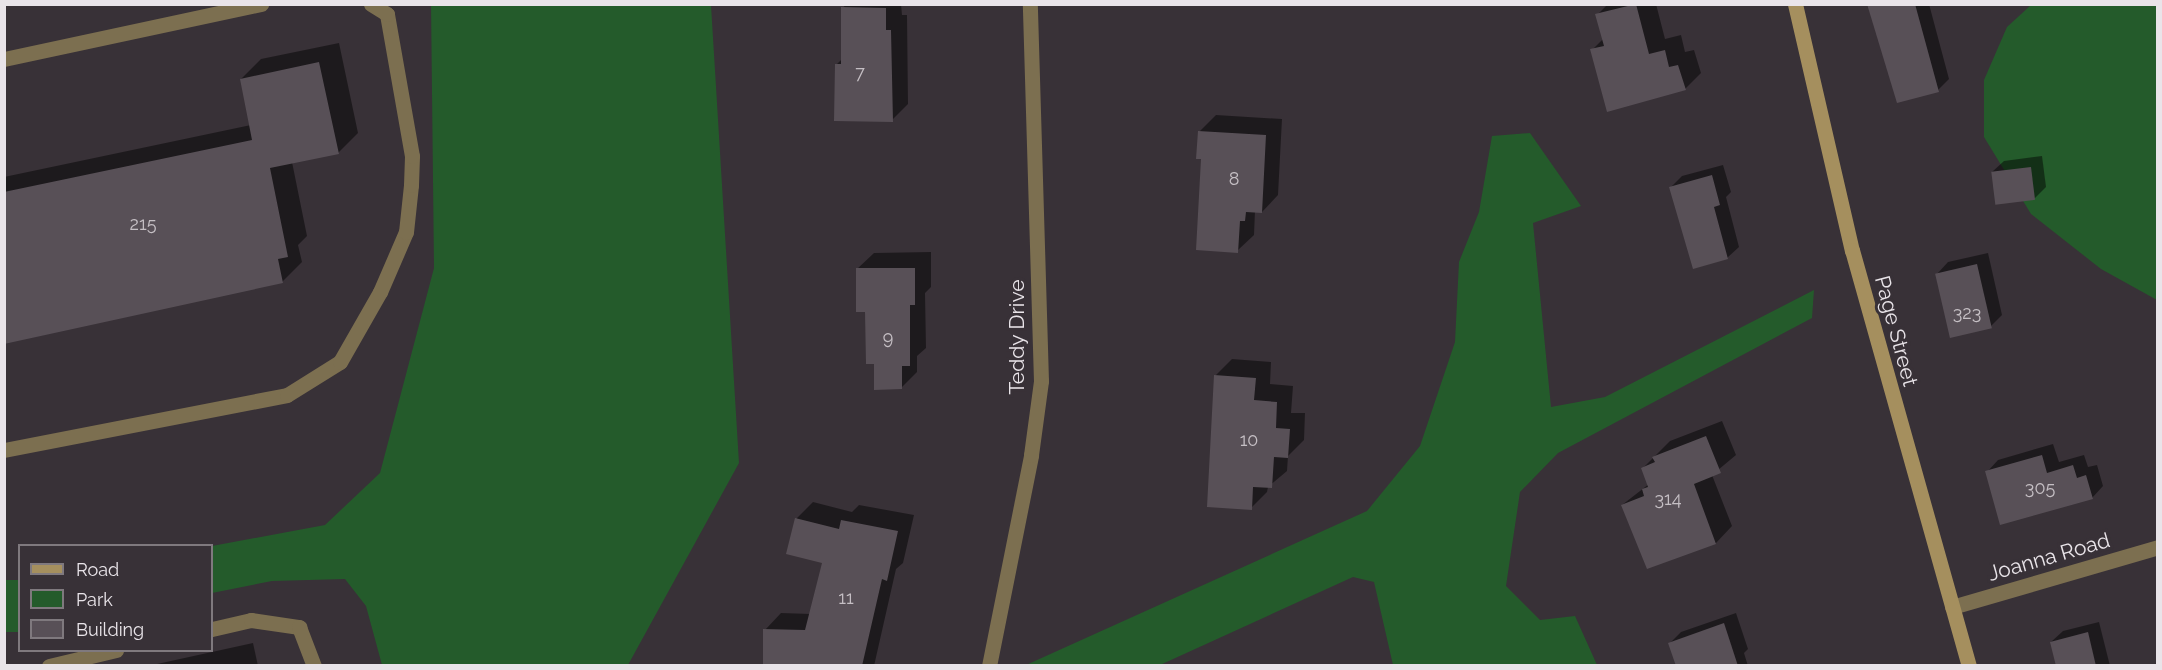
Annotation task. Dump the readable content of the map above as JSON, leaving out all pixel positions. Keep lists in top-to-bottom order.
{
  "streets": {
    "main road": ["Page Street"],
    "street": ["Teddy Drive", "Joanna Road"]
  },
  "crossings": [
    ["Page Street", "Joanna Road"]
  ],
  "house_numbers": [
    "7",
    "8",
    "215",
    "323",
    "9",
    "10",
    "305",
    "314",
    "11"
  ],
  "legend": ["Road", "Park", "Building"]
}
